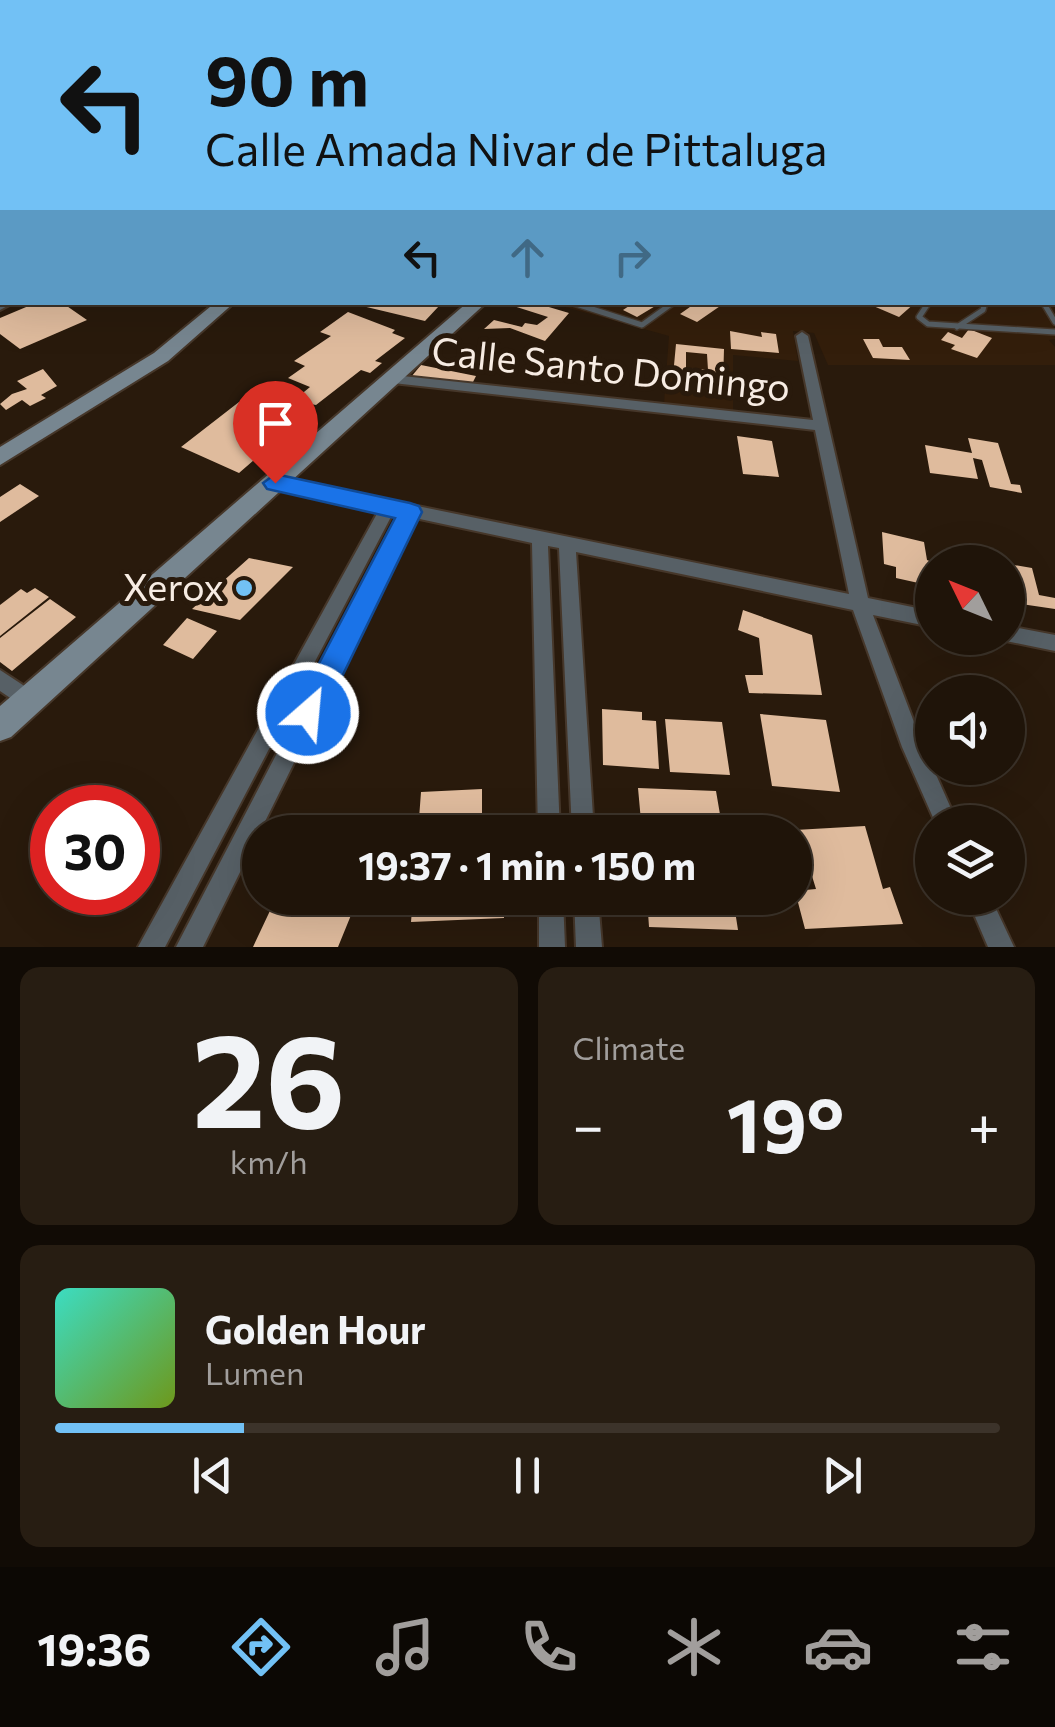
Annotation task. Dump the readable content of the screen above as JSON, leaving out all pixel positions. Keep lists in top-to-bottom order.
{
  "streets": {
    "street": ["Calle Santo Domingo"]
  },
  "places": ["Xerox"],
  "north": "top left",
  "page": {
    "turn": ["90 m", "Calle Amada Nivar de Pittaluga"],
    "limit": "30",
    "trip": "19:37 · 1 min · 150 m",
    "tile": [
      ["26", "km/h"],
      "Climate"
    ],
    "heat": ["−", "19°", "+"],
    "song": ["Golden Hour", "Lumen"],
    "tabs": "19:36"
  }
}
